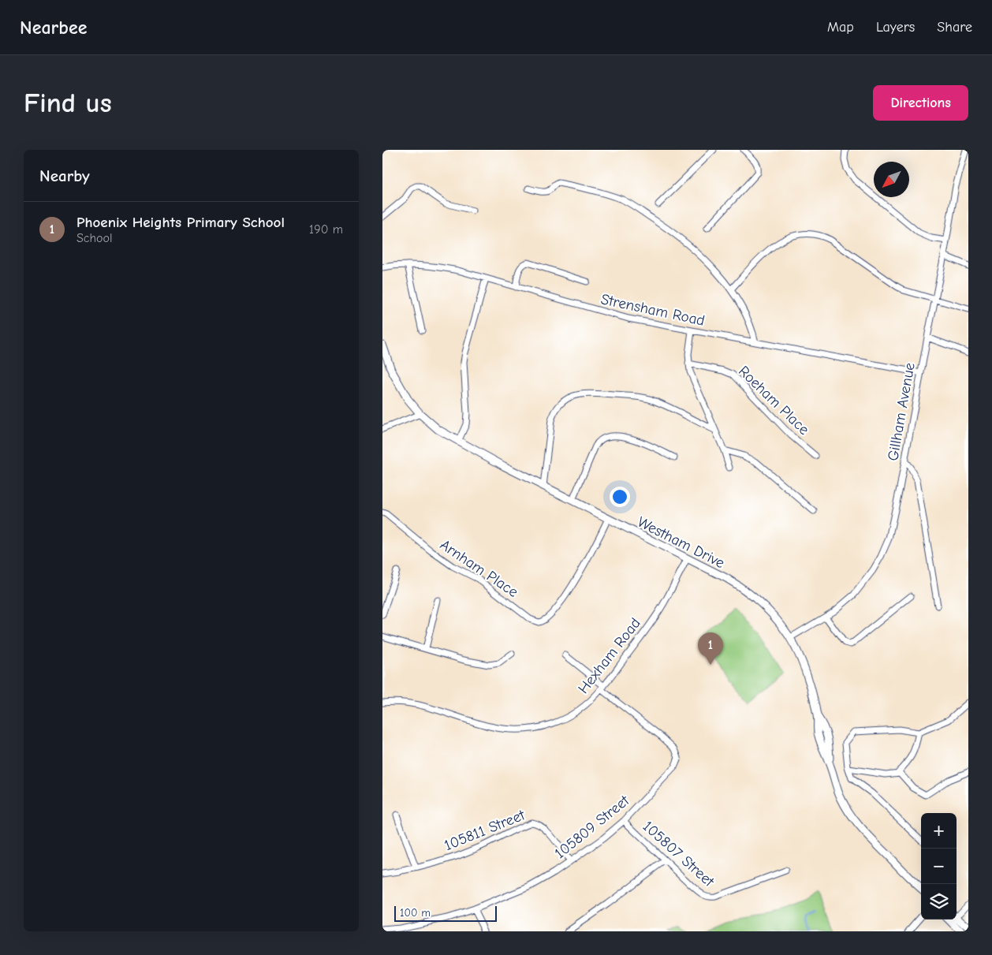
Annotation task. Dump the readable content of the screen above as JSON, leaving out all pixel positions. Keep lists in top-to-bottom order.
{
  "streets": {
    "street": [
      "Strensham Road",
      "Roeham Place",
      "Gillham Avenue",
      "Westham Drive",
      "Arnham Place",
      "Hexham Road",
      "105809 Street",
      "105811 Street",
      "105807 Street"
    ]
  },
  "crossings": [
    ["Strensham Road", "Gillham Avenue"],
    ["Gillham Avenue", "Westham Drive"],
    ["Westham Drive", "Arnham Place"],
    ["Westham Drive", "Hexham Road"],
    ["Hexham Road", "105809 Street"],
    ["105809 Street", "105811 Street"],
    ["105809 Street", "105807 Street"]
  ],
  "scale_bar": "100 m",
  "north": "bottom left",
  "page": {
    "header": "Nearbee",
    "nav": ["Map", "Layers", "Share"],
    "buttons": "Directions",
    "title": "Find us",
    "heading": "Nearby",
    "list": [
      {
        "mark": "1",
        "name": "Phoenix Heights Primary School",
        "note": "School",
        "value": "190 m"
      }
    ],
    "pins": "1",
    "map_buttons": ["+", "−"],
    "scale": "100 m"
  }
}
